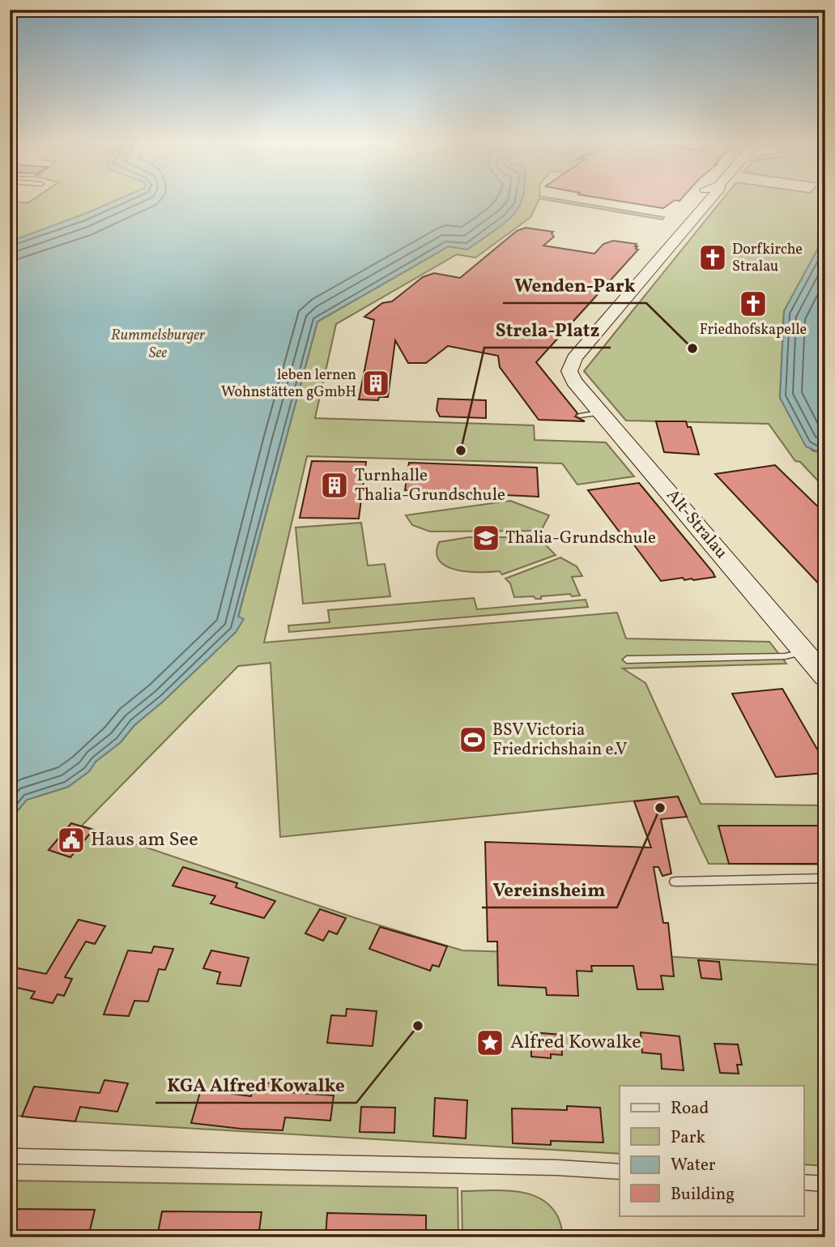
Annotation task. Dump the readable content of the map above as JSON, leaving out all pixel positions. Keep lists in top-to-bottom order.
{
  "streets": {
    "street": ["Alt-Stralau"]
  },
  "water": ["Rummelsburger See"],
  "places": {
    "church": ["Dorfkirche Stralau", "Friedhofskapelle"],
    "other": [
      "Wenden-Park",
      "Strela-Platz",
      "Vereinsheim",
      "KGA Alfred Kowalke"
    ],
    "building": ["leben lernen Wohnstätten gGmbH", "Turnhalle Thalia-Grundschule"],
    "school or university": ["Thalia-Grundschule"],
    "sports": ["BSV Victoria Friedrichshain e.V"],
    "public building": ["Haus am See"],
    "place": ["Alfred Kowalke"]
  },
  "legend": [
    "Road",
    "Park",
    "Water",
    "Building"
  ]
}
